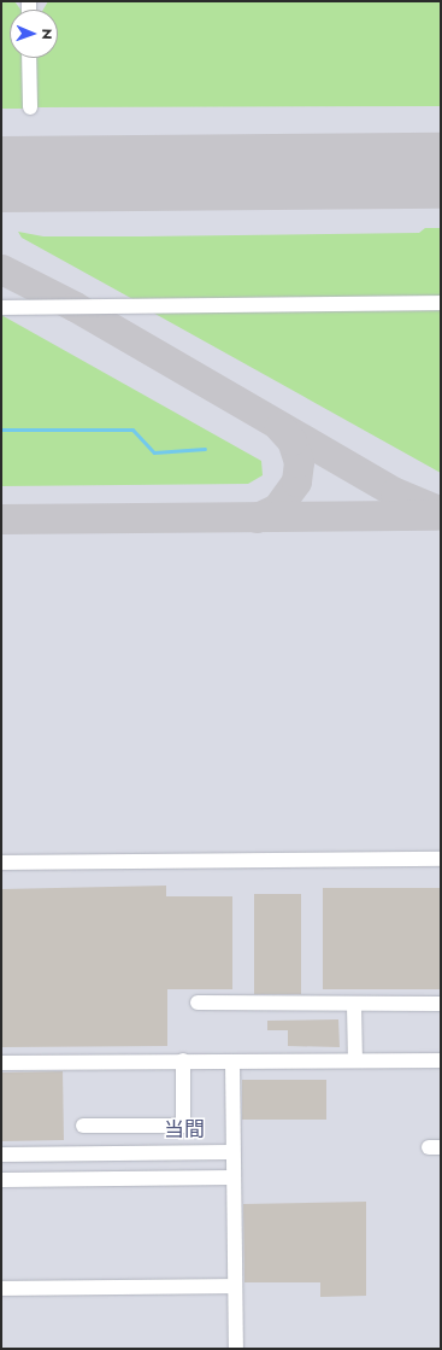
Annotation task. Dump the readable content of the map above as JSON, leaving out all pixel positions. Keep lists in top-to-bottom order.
{
  "districts": ["当間"],
  "north": "right"
}
